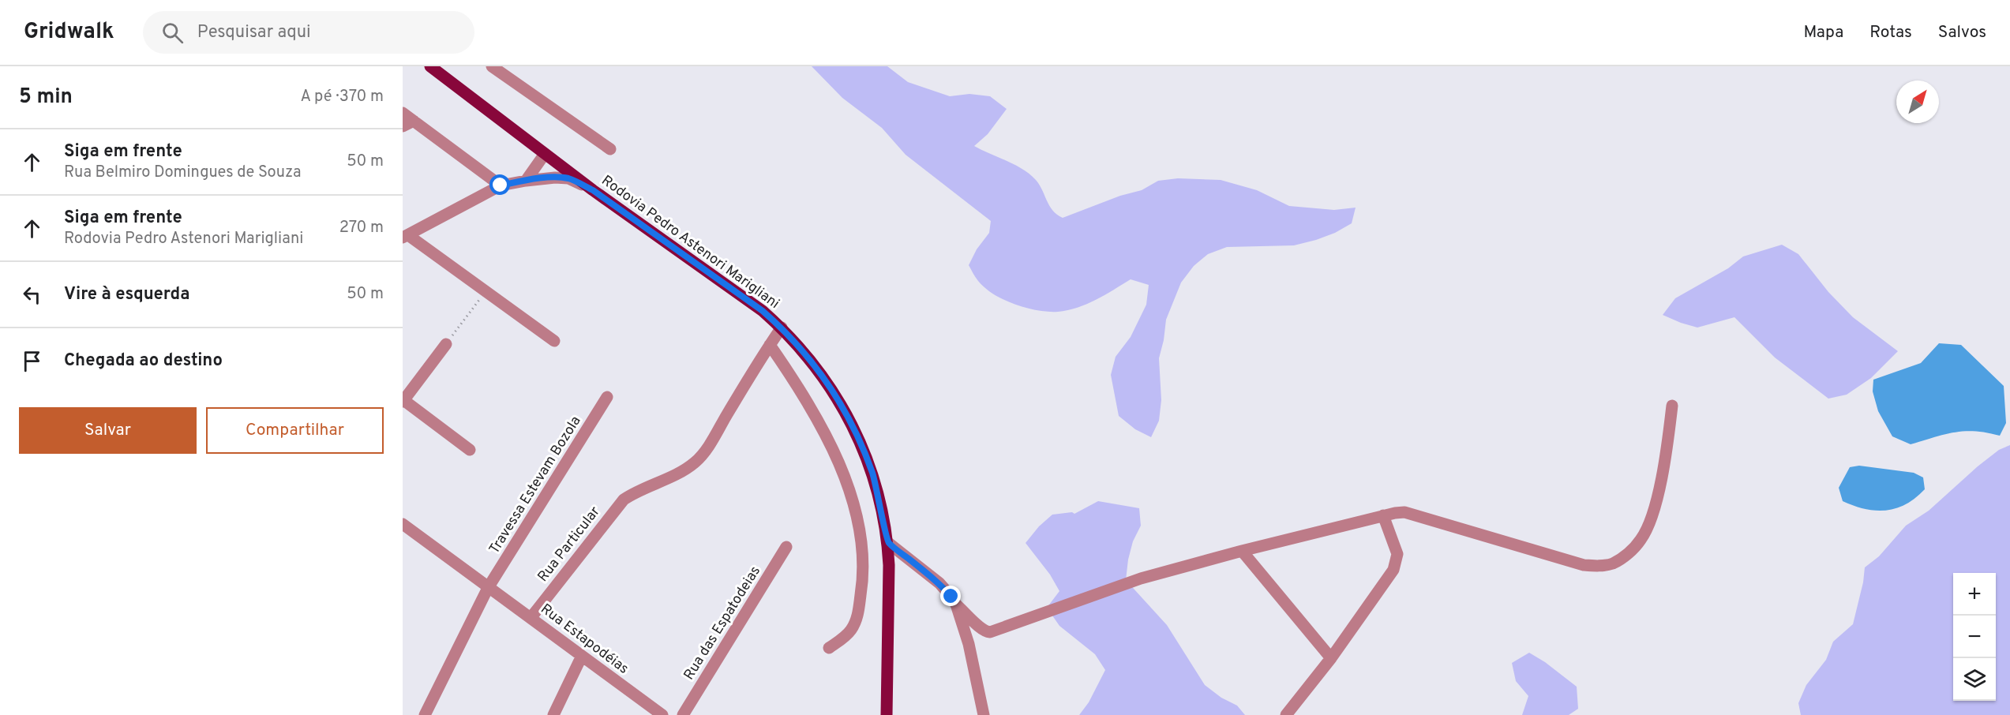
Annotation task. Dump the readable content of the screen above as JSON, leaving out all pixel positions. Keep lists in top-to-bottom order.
{
  "streets": {
    "main road": ["Rodovia Pedro Astenori Marigliani"],
    "street": [
      "Travessa Estevam Bozola",
      "Rua Particular",
      "Rua das Espatodeias",
      "Rua Estapodéias"
    ]
  },
  "crossings": [
    ["Rodovia Pedro Astenori Marigliani", "Rua Particular"],
    ["Travessa Estevam Bozola", "Rua Estapodéias"],
    ["Rua Particular", "Rua Estapodéias"]
  ],
  "north": "top right",
  "page": {
    "header": "Gridwalk",
    "search": "Pesquisar aqui",
    "nav": ["Mapa", "Rotas", "Salvos"],
    "heading": ["5 min", "A pé · 370 m"],
    "list": [
      ["Siga em frente", "Rua Belmiro Domingues de Souza", "50 m"],
      ["Siga em frente", "Rodovia Pedro Astenori Marigliani", "270 m"],
      ["Vire à esquerda", "50 m"],
      "Chegada ao destino"
    ],
    "buttons": ["Salvar", "Compartilhar"],
    "map_buttons": ["+", "−"]
  }
}
